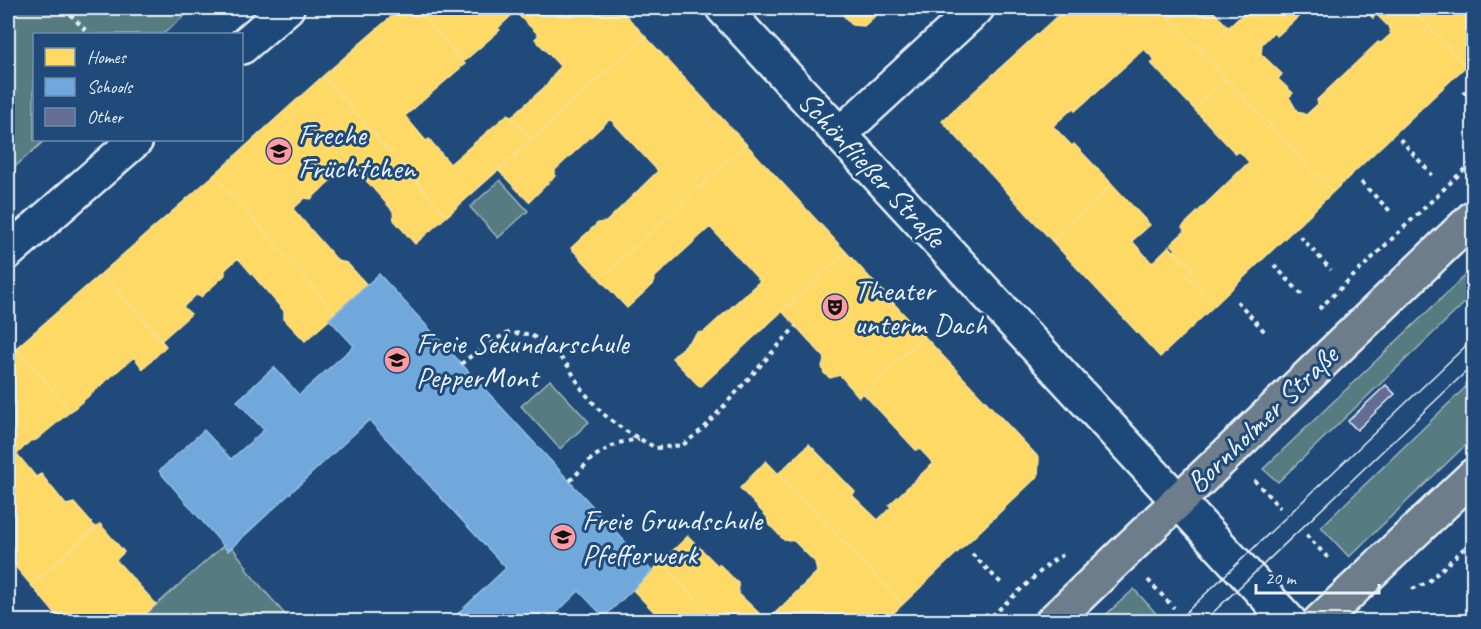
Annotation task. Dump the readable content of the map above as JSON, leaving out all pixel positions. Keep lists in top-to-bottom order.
{
  "streets": {
    "main road": ["Bornholmer Straße"],
    "street": ["Schönfließer Straße"]
  },
  "crossings": [
    ["Schönfließer Straße", "Bornholmer Straße"]
  ],
  "places": {
    "school or university": ["Freche Früchtchen", "Freie Sekundarschule PepperMont", "Freie Grundschule Pfefferwerk"],
    "theatre": ["Theater unterm Dach"]
  },
  "legend": ["Homes", "Schools", "Other"],
  "scale_bar": "20 m"
}
